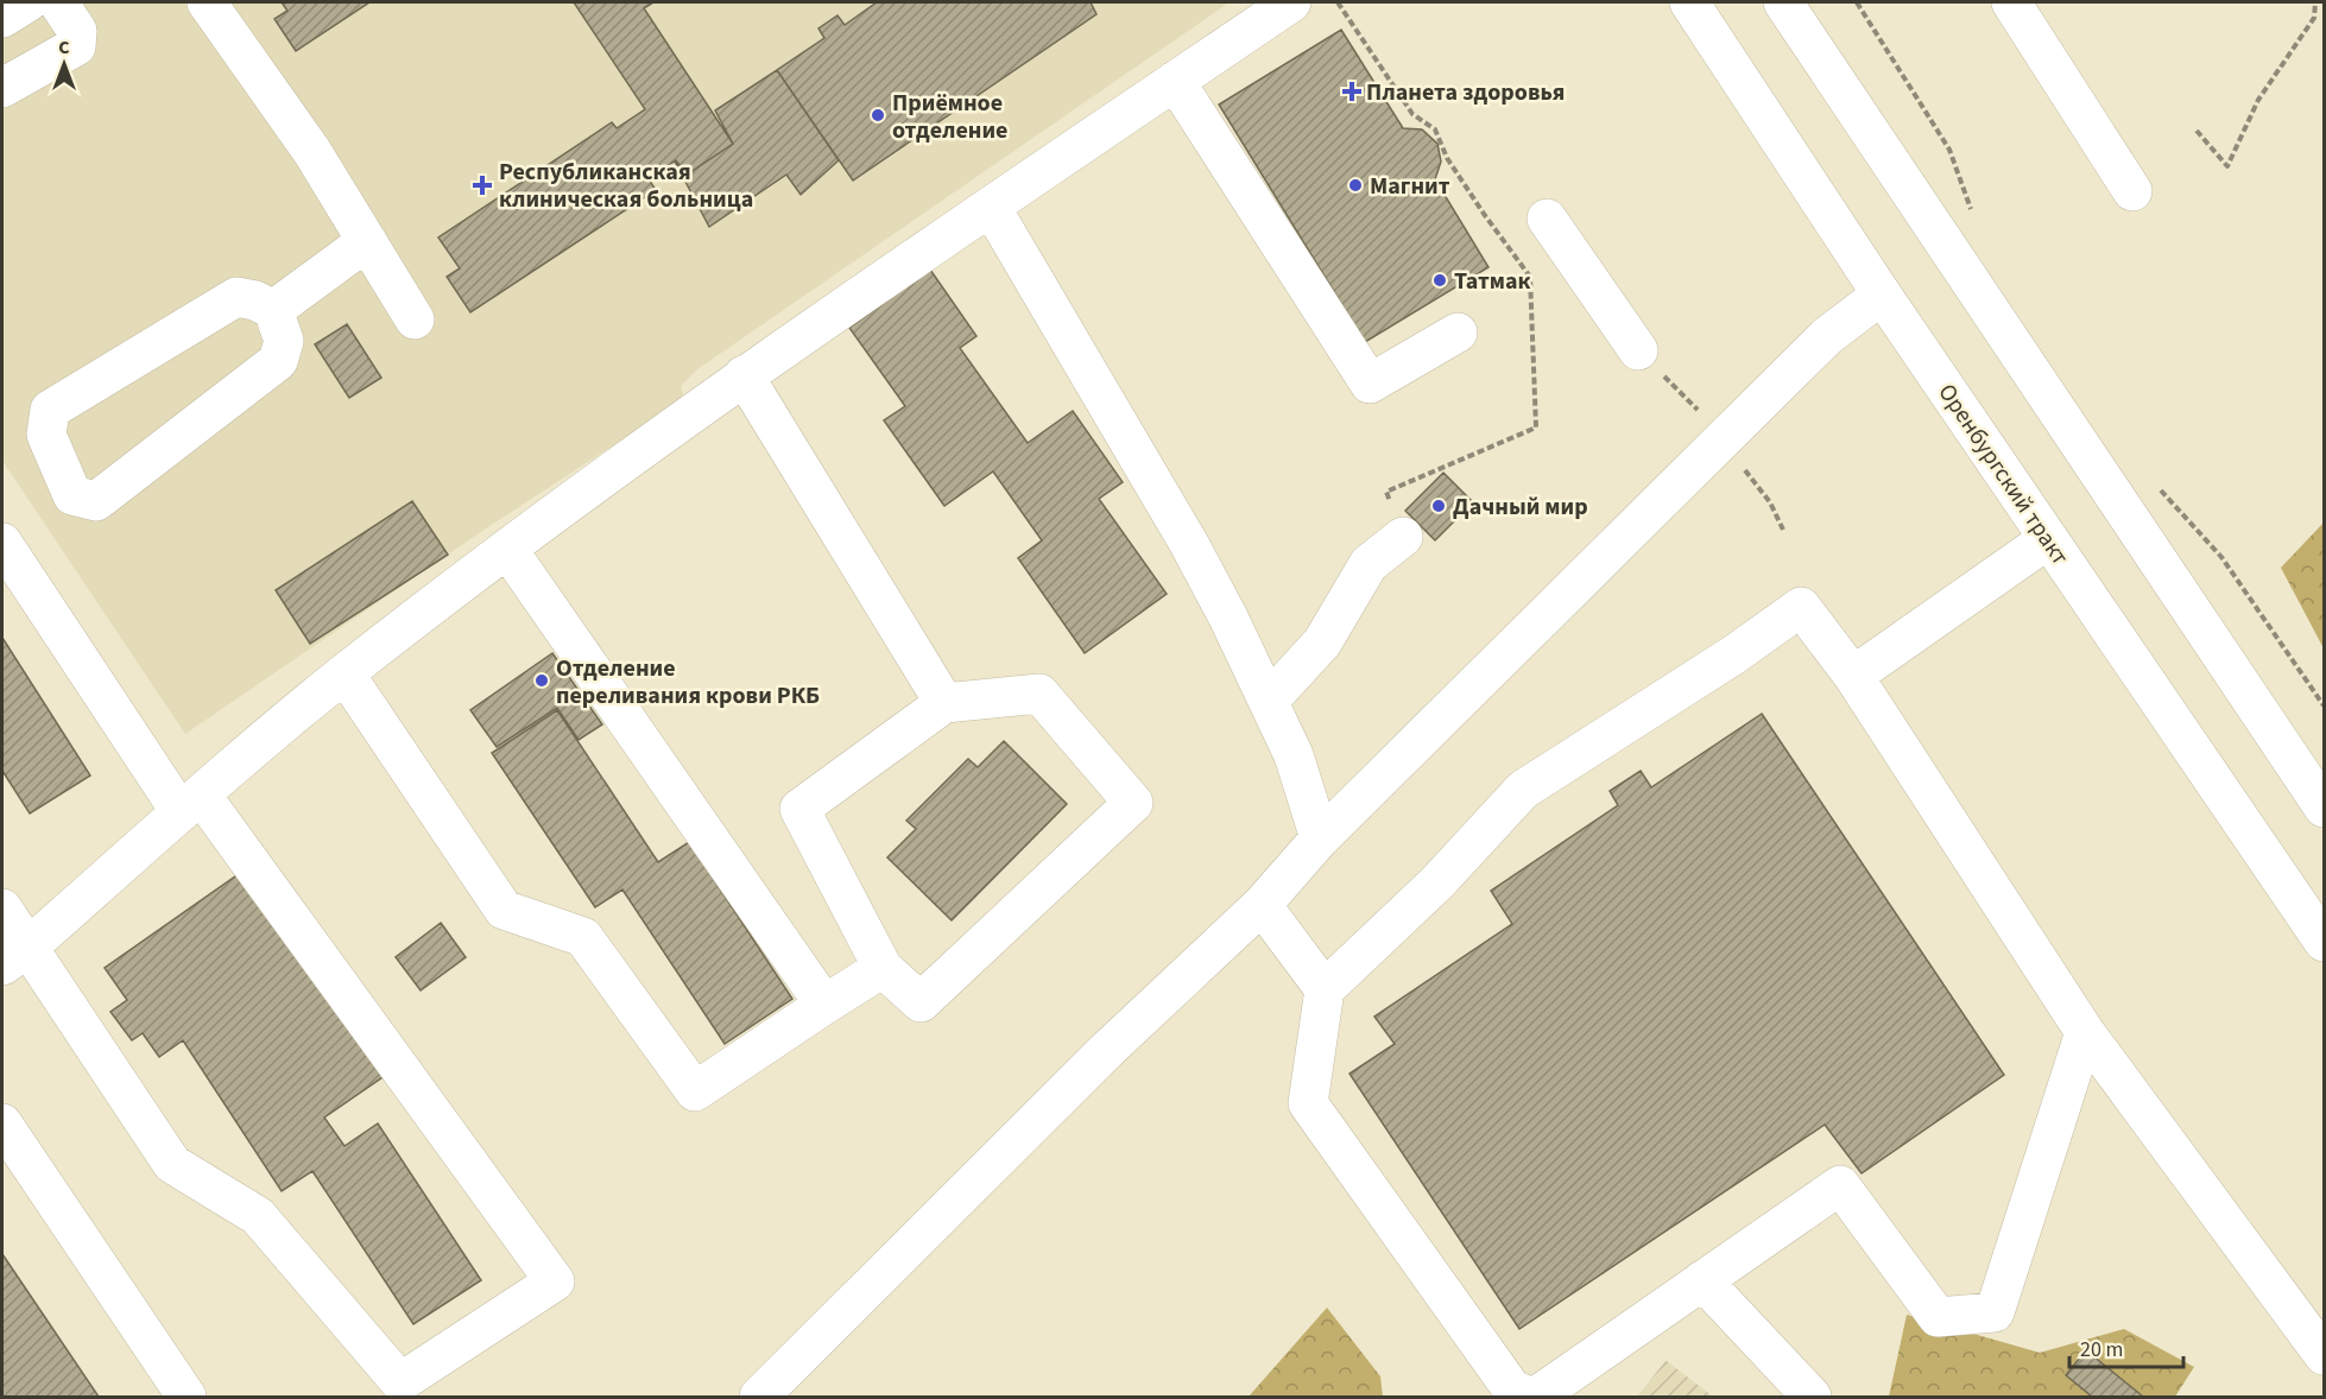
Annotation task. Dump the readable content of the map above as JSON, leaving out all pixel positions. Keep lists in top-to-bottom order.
{
  "streets": {
    "street": ["Оренбургский тракт"]
  },
  "places": {
    "health": ["Планета здоровья", "Республиканская клиническая больница"],
    "other": [
      "Приёмное отделение",
      "Магнит",
      "Татмак",
      "Дачный мир",
      "Отделение переливания крови РКБ"
    ]
  },
  "scale_bar": "20 m",
  "north": "top"
}
